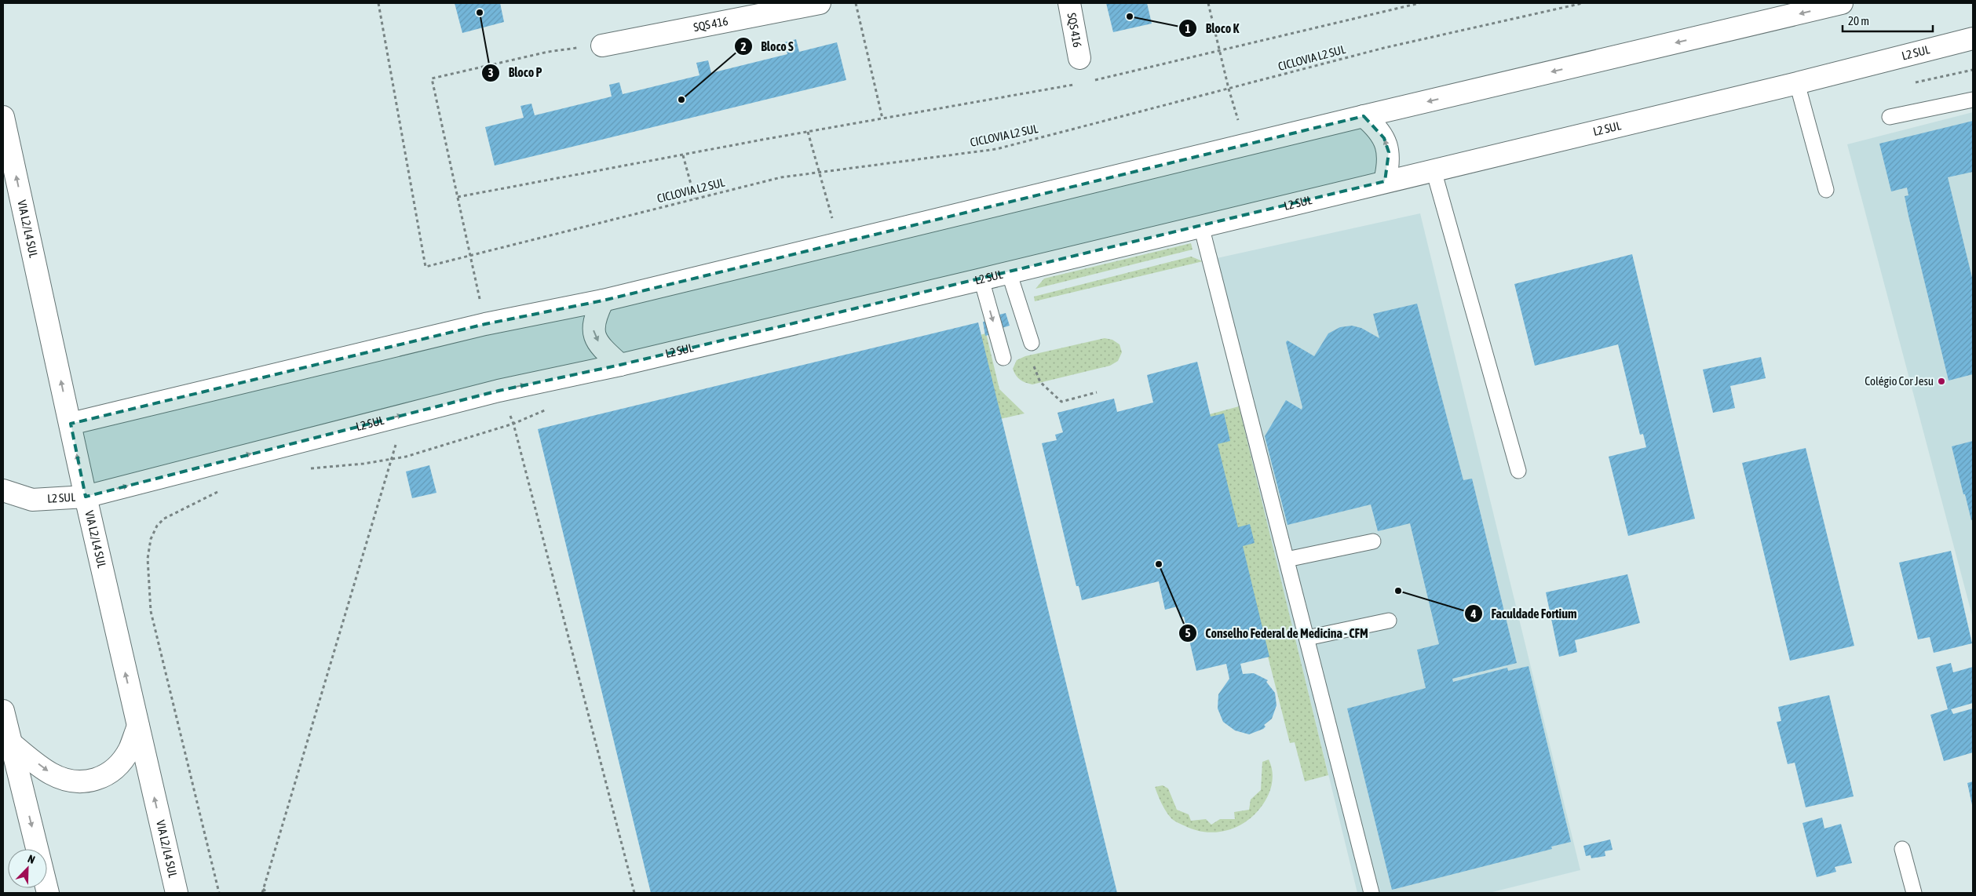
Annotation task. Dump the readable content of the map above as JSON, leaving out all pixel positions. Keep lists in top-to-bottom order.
{
  "streets": {
    "main road": ["SQS 416", "L2 SUL", "VIA L2/L4 SUL"],
    "path": ["CICLOVIA L2 SUL"]
  },
  "crossings": [
    ["L2 SUL", "VIA L2/L4 SUL"]
  ],
  "one_way": ["VIA L2/L4 SUL"],
  "places": [
    "Bloco P",
    "Bloco K",
    "Bloco S",
    "Colégio Cor Jesu",
    "Conselho Federal de Medicina - CFM",
    "Faculdade Fortium"
  ],
  "scale_bar": "20 m",
  "north": "top right"
}
